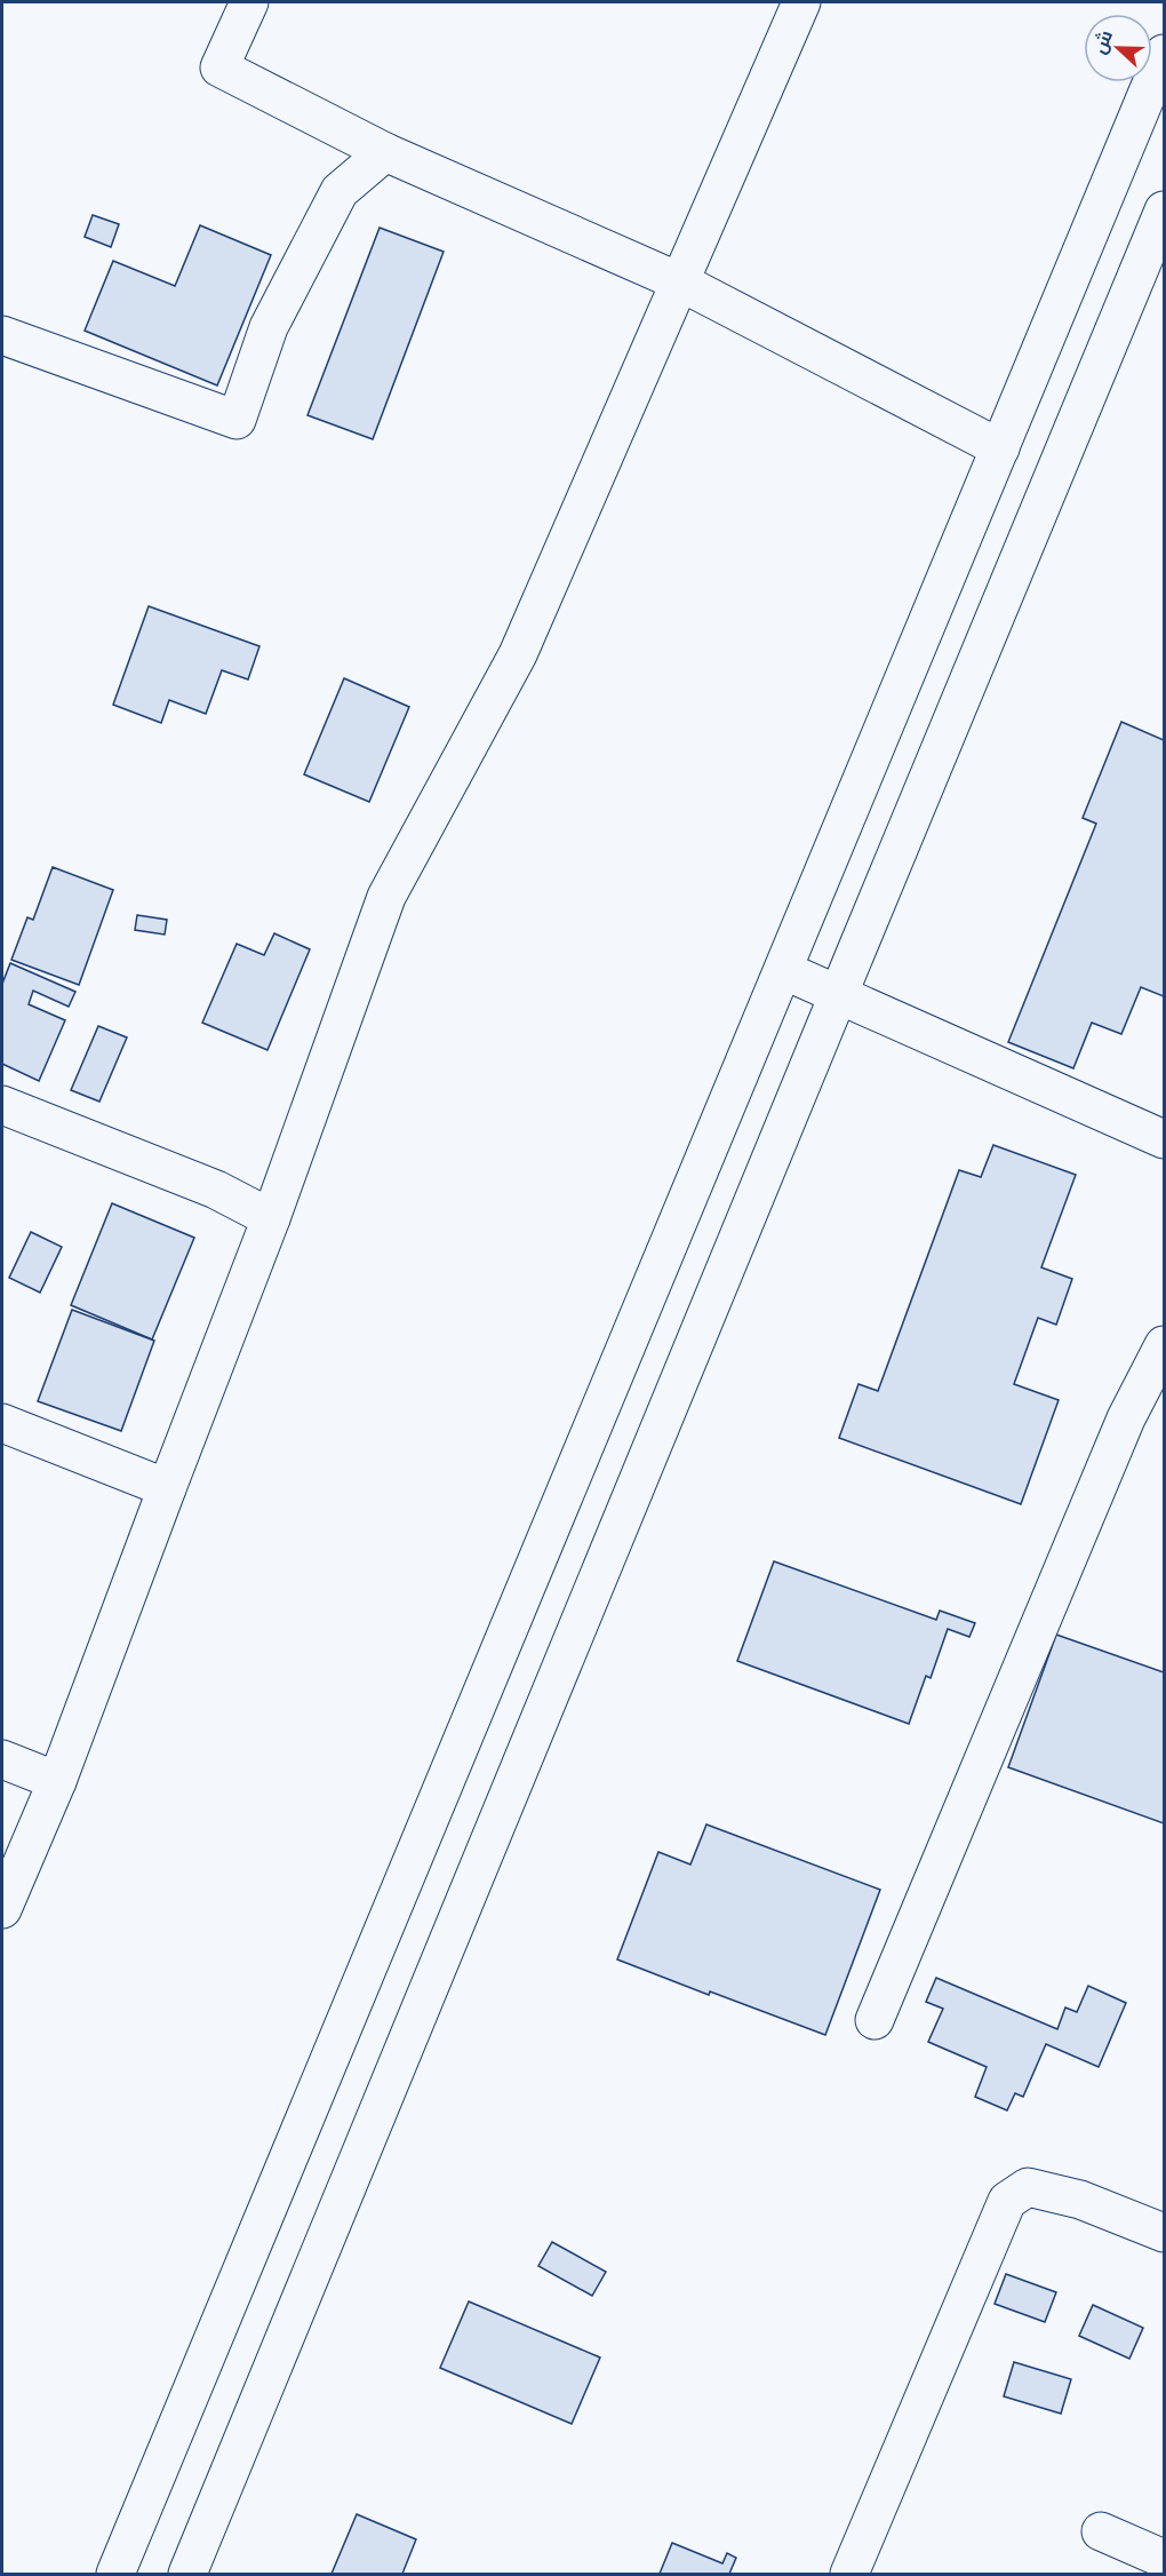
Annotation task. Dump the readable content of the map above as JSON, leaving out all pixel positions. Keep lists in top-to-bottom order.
{
  "north": "left"
}
